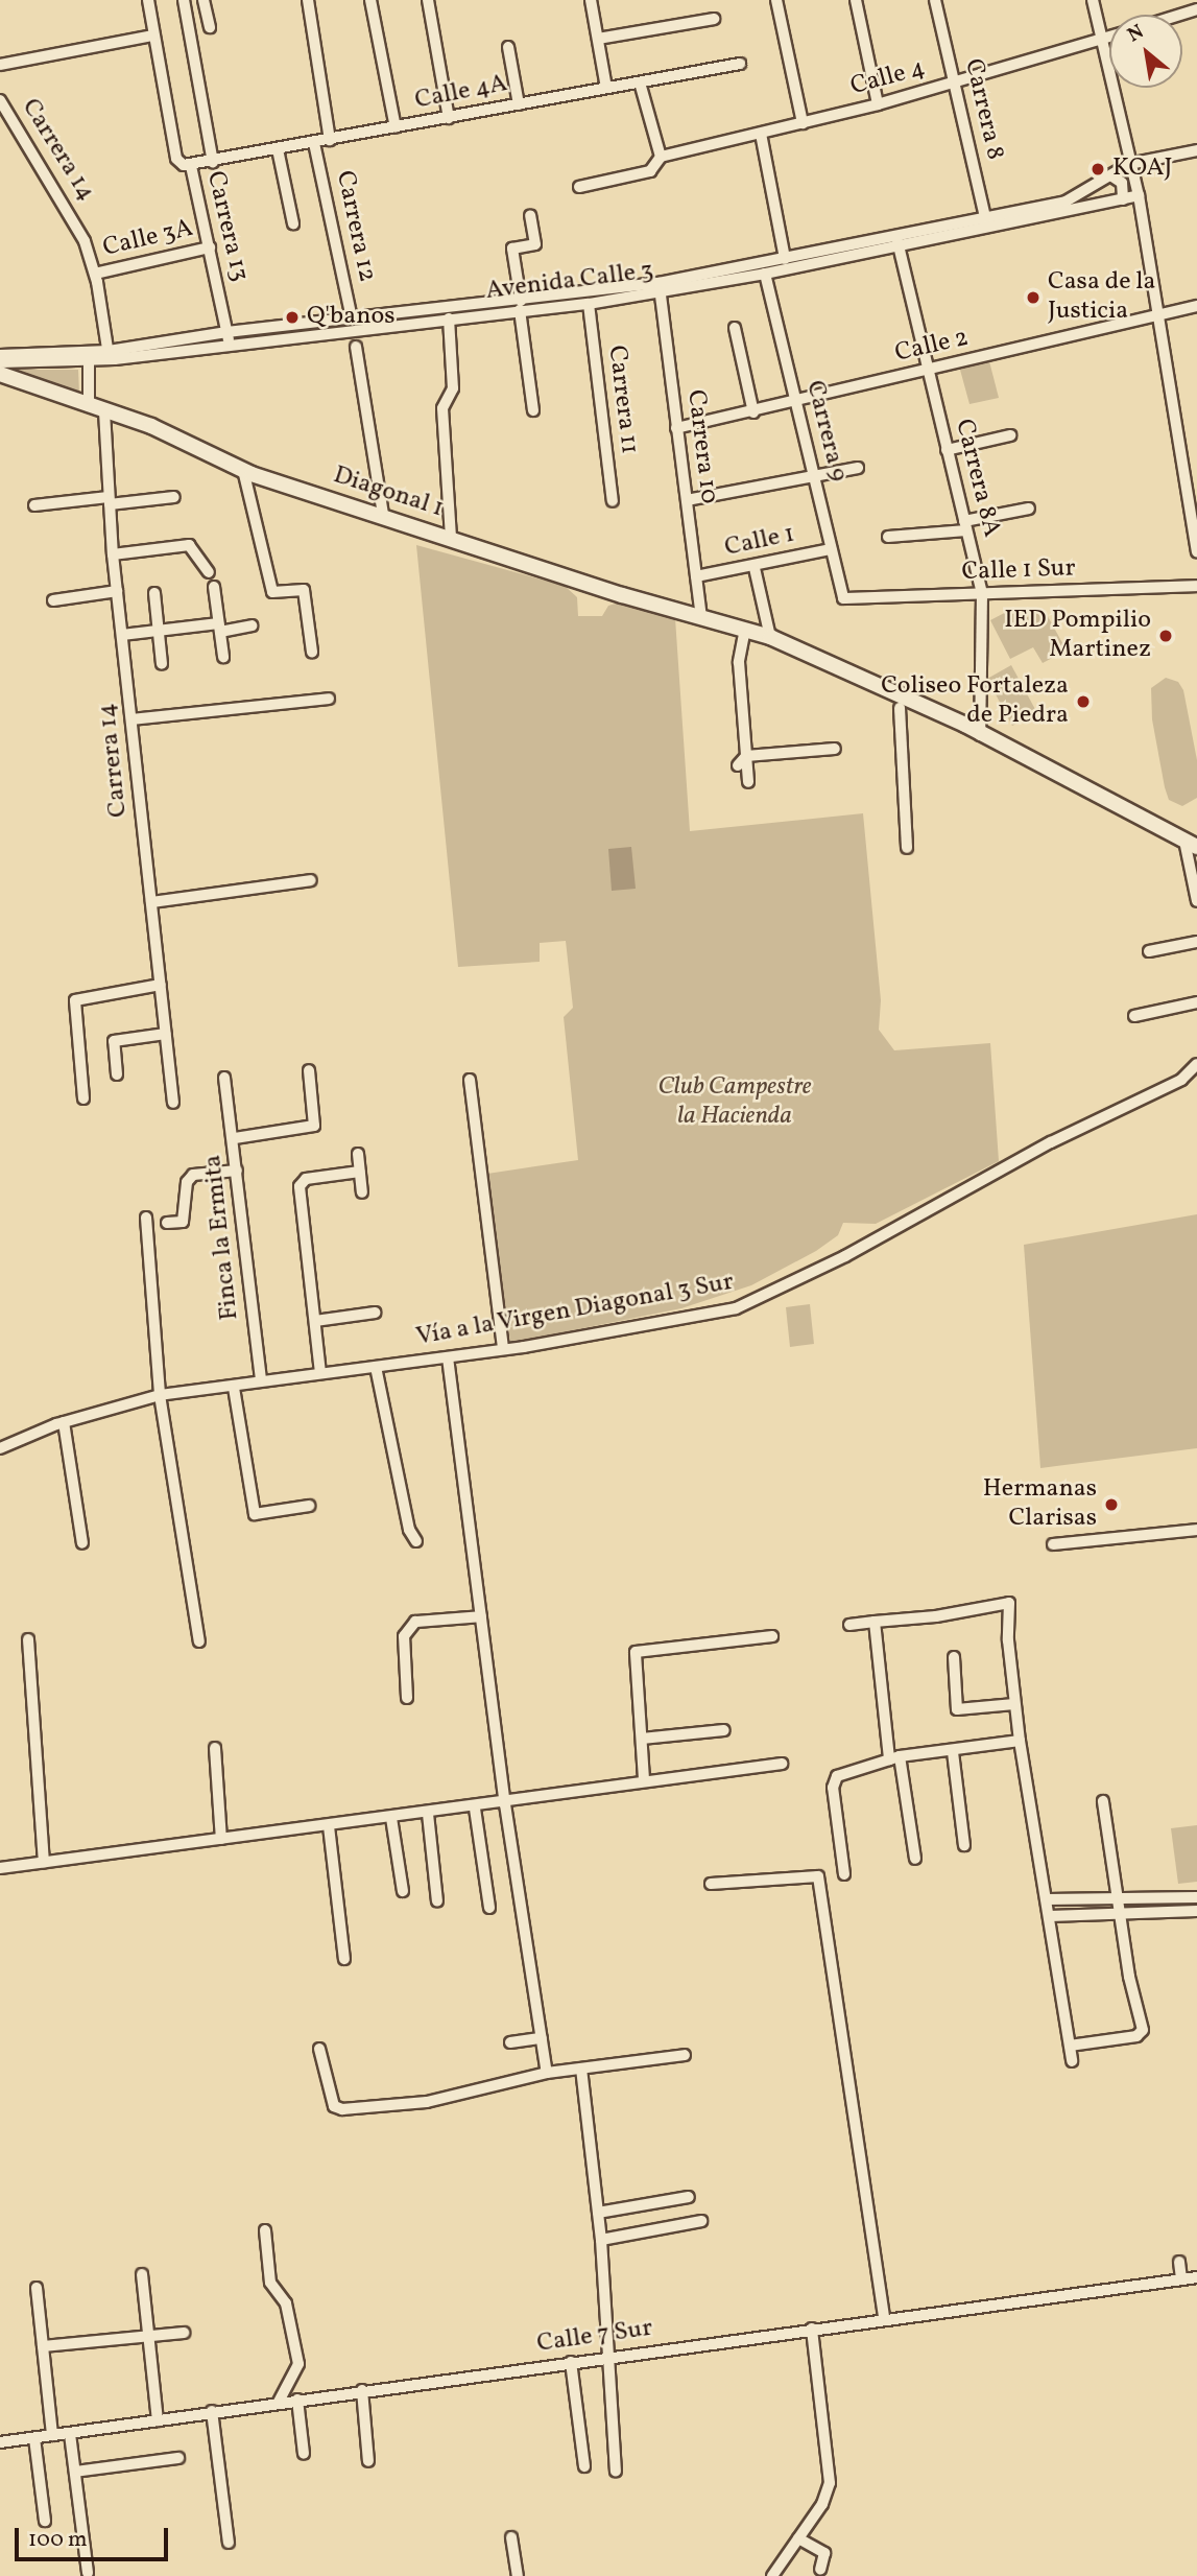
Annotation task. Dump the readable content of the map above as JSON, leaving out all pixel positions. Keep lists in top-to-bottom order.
{
  "streets": {
    "main road": ["Diagonal 1"],
    "street": [
      "Calle 4",
      "Calle 4A",
      "Carrera 8",
      "Carrera 14",
      "Carrera 13",
      "Carrera 12",
      "Calle 3A",
      "Avenida Calle 3",
      "Calle 2",
      "Carrera 11",
      "Carrera 9",
      "Carrera 10",
      "Carrera 8A",
      "Calle 1",
      "Calle 1 Sur",
      "Finca la Ermita",
      "Vía a la Virgen Diagonal 3 Sur",
      "Calle 7 Sur"
    ]
  },
  "crossings": [
    ["Calle 4", "Carrera 8"],
    ["Calle 4A", "Carrera 13"],
    ["Calle 4A", "Carrera 12"],
    ["Carrera 8", "Avenida Calle 3"],
    ["Carrera 14", "Calle 3A"],
    ["Carrera 14", "Avenida Calle 3"],
    ["Carrera 14", "Diagonal 1"],
    ["Carrera 13", "Calle 3A"],
    ["Carrera 13", "Avenida Calle 3"],
    ["Carrera 12", "Avenida Calle 3"],
    ["Avenida Calle 3", "Carrera 11"],
    ["Avenida Calle 3", "Carrera 9"],
    ["Avenida Calle 3", "Carrera 10"],
    ["Avenida Calle 3", "Carrera 8A"],
    ["Calle 2", "Carrera 9"],
    ["Calle 2", "Carrera 10"],
    ["Calle 2", "Carrera 8A"],
    ["Carrera 9", "Calle 1"],
    ["Carrera 9", "Calle 1 Sur"],
    ["Carrera 10", "Diagonal 1"],
    ["Carrera 10", "Calle 1"],
    ["Carrera 8A", "Diagonal 1"],
    ["Carrera 8A", "Calle 1 Sur"],
    ["Finca la Ermita", "Vía a la Virgen Diagonal 3 Sur"]
  ],
  "parks": ["Club Campestre la Hacienda"],
  "places": [
    "KOAJ",
    "Casa de la Justicia",
    "Q'banos",
    "IED Pompilio Martinez",
    "Coliseo Fortaleza de Piedra",
    "Hermanas Clarisas"
  ],
  "scale_bar": "100 m",
  "north": "top left"
}
